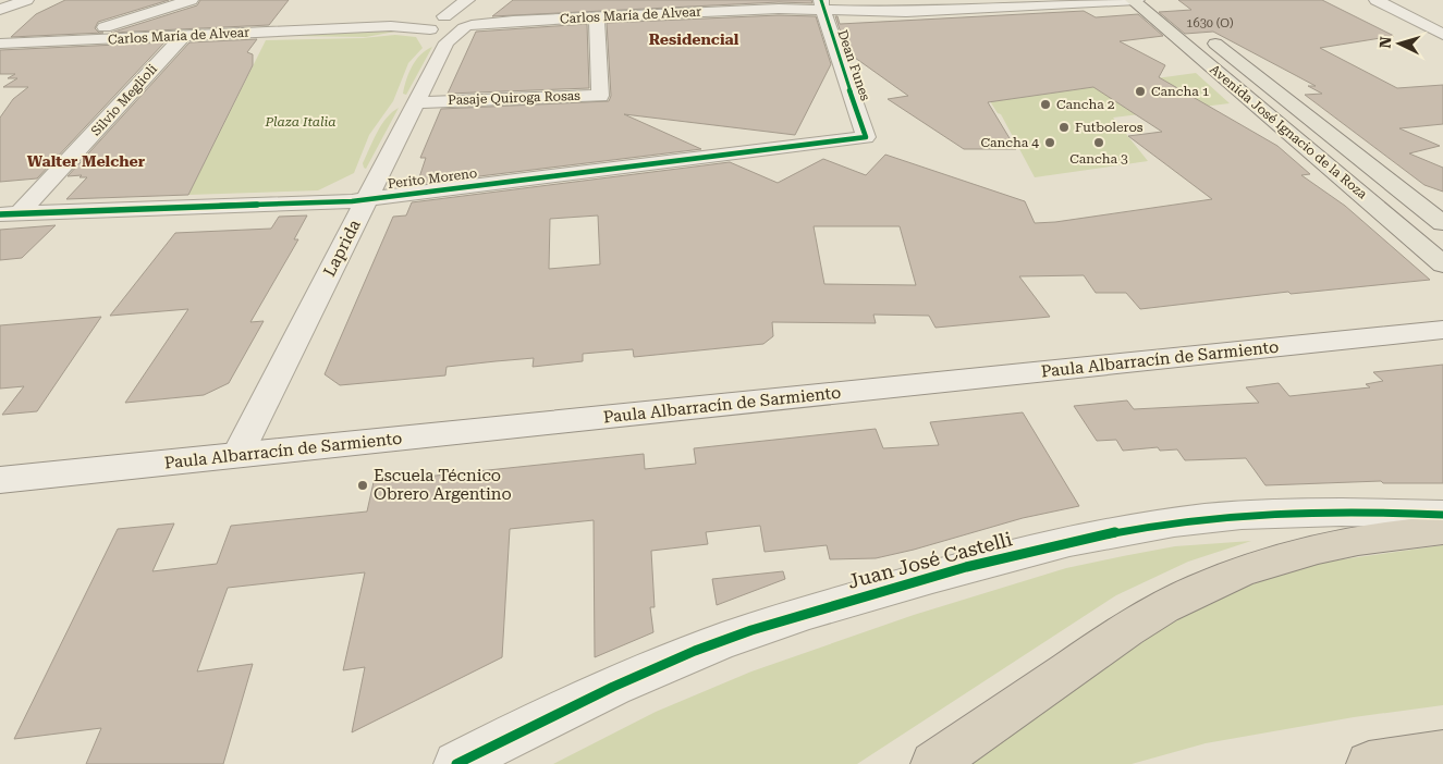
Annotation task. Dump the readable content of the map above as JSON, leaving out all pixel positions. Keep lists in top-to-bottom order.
{
  "streets": {
    "main road": ["Avenida José Ignacio de la Roza"],
    "street": [
      "Carlos María de Alvear",
      "Dean Funes",
      "Pasaje Quiroga Rosas",
      "Silvio Meglioli",
      "Perito Moreno",
      "Laprida",
      "Paula Albarracín de Sarmiento",
      "Juan José Castelli"
    ]
  },
  "crossings": [
    ["Carlos María de Alvear", "Dean Funes"],
    ["Carlos María de Alvear", "Pasaje Quiroga Rosas"],
    ["Carlos María de Alvear", "Silvio Meglioli"],
    ["Carlos María de Alvear", "Avenida José Ignacio de la Roza"],
    ["Carlos María de Alvear", "Laprida"],
    ["Dean Funes", "Perito Moreno"],
    ["Pasaje Quiroga Rosas", "Laprida"],
    ["Silvio Meglioli", "Perito Moreno"],
    ["Perito Moreno", "Laprida"],
    ["Laprida", "Paula Albarracín de Sarmiento"]
  ],
  "districts": ["Residencial", "Walter Melcher"],
  "parks": ["Plaza Italia"],
  "places": [
    "Cancha 1",
    "Cancha 2",
    "Futboleros",
    "Cancha 4",
    "Cancha 3",
    "Escuela Técnico Obrero Argentino"
  ],
  "house_numbers": ["1630 (O)"],
  "north": "left"
}
